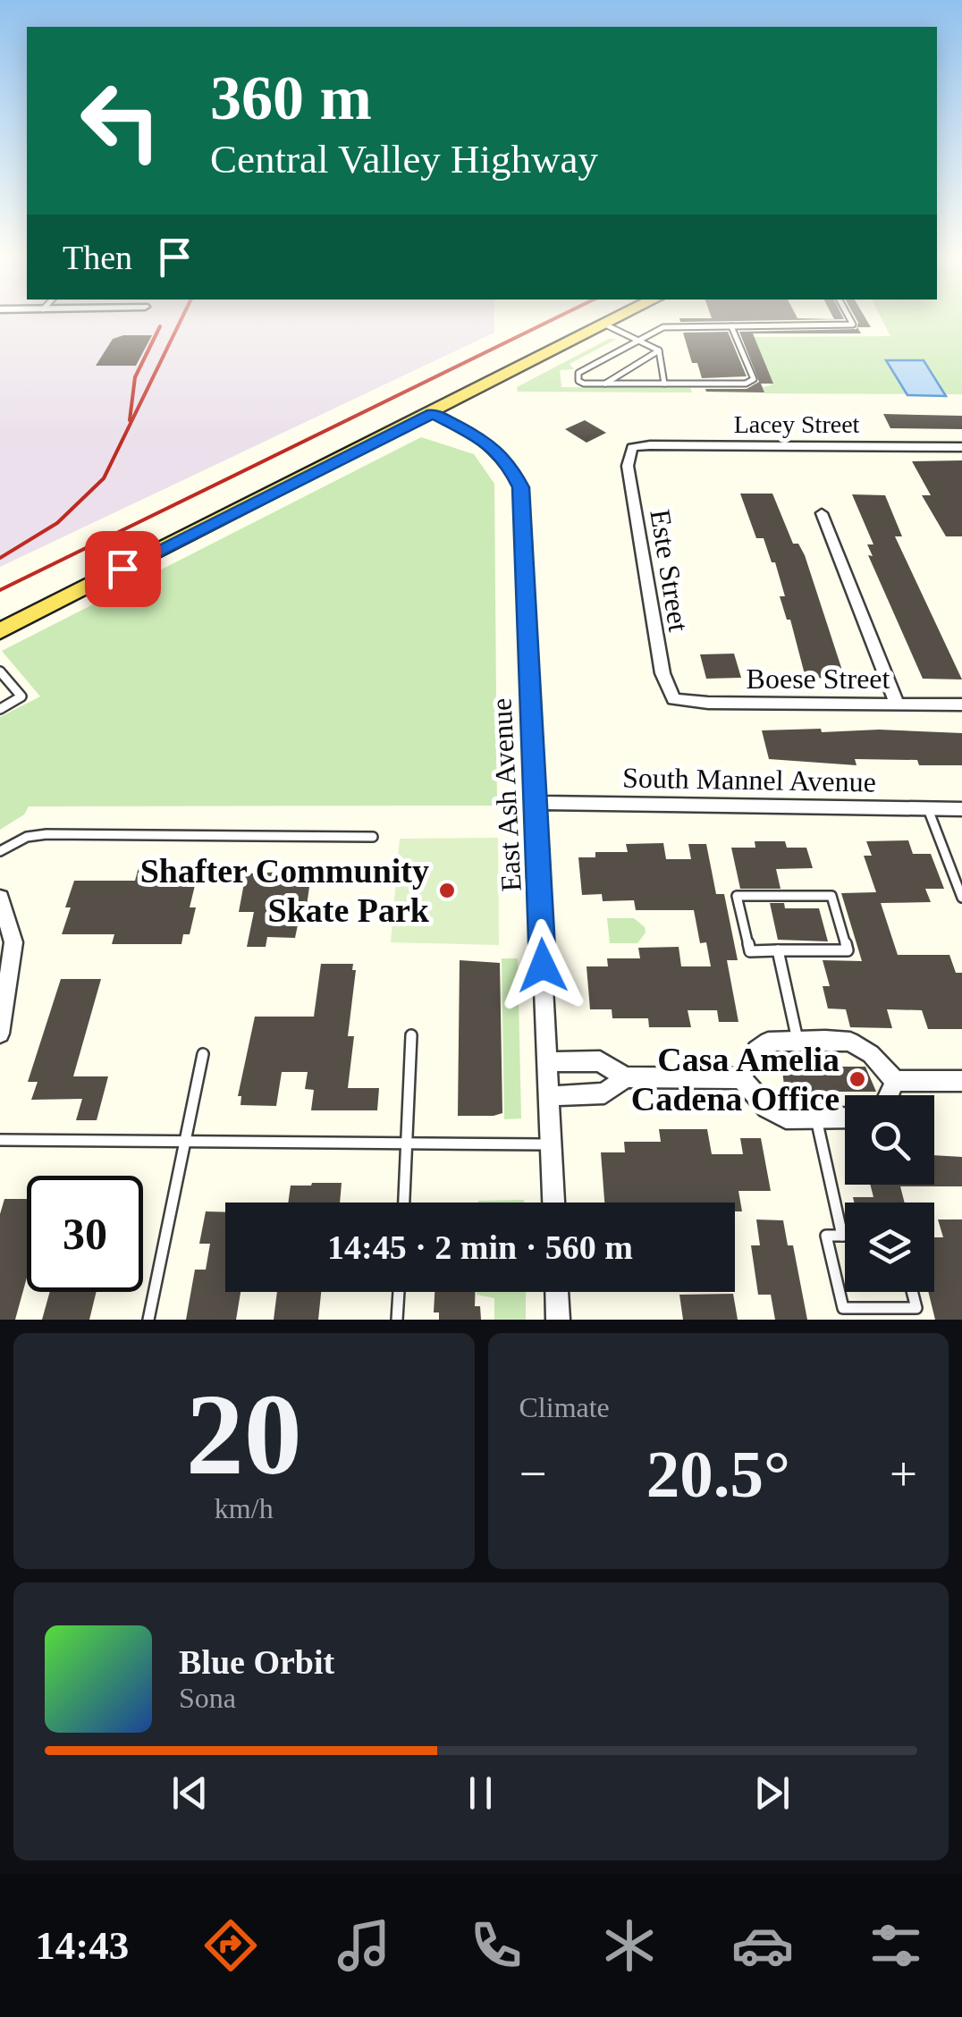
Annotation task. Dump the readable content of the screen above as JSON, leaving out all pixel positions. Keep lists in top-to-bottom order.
{
  "streets": {
    "street": [
      "Lacey Street",
      "Este Street",
      "Boese Street",
      "South Mannel Avenue",
      "East Ash Avenue"
    ]
  },
  "crossings": [
    ["Lacey Street", "Este Street"],
    ["Este Street", "Boese Street"],
    ["South Mannel Avenue", "East Ash Avenue"]
  ],
  "places": ["Shafter Community Skate Park", "Casa Amelia Cadena Office"],
  "page": {
    "turn": ["360 m", "Central Valley Highway"],
    "then": "Then",
    "limit": "30",
    "trip": "14:45 · 2 min · 560 m",
    "tile": [
      ["20", "km/h"],
      "Climate"
    ],
    "heat": ["−", "20.5°", "+"],
    "song": ["Blue Orbit", "Sona"],
    "tabs": "14:43"
  }
}
